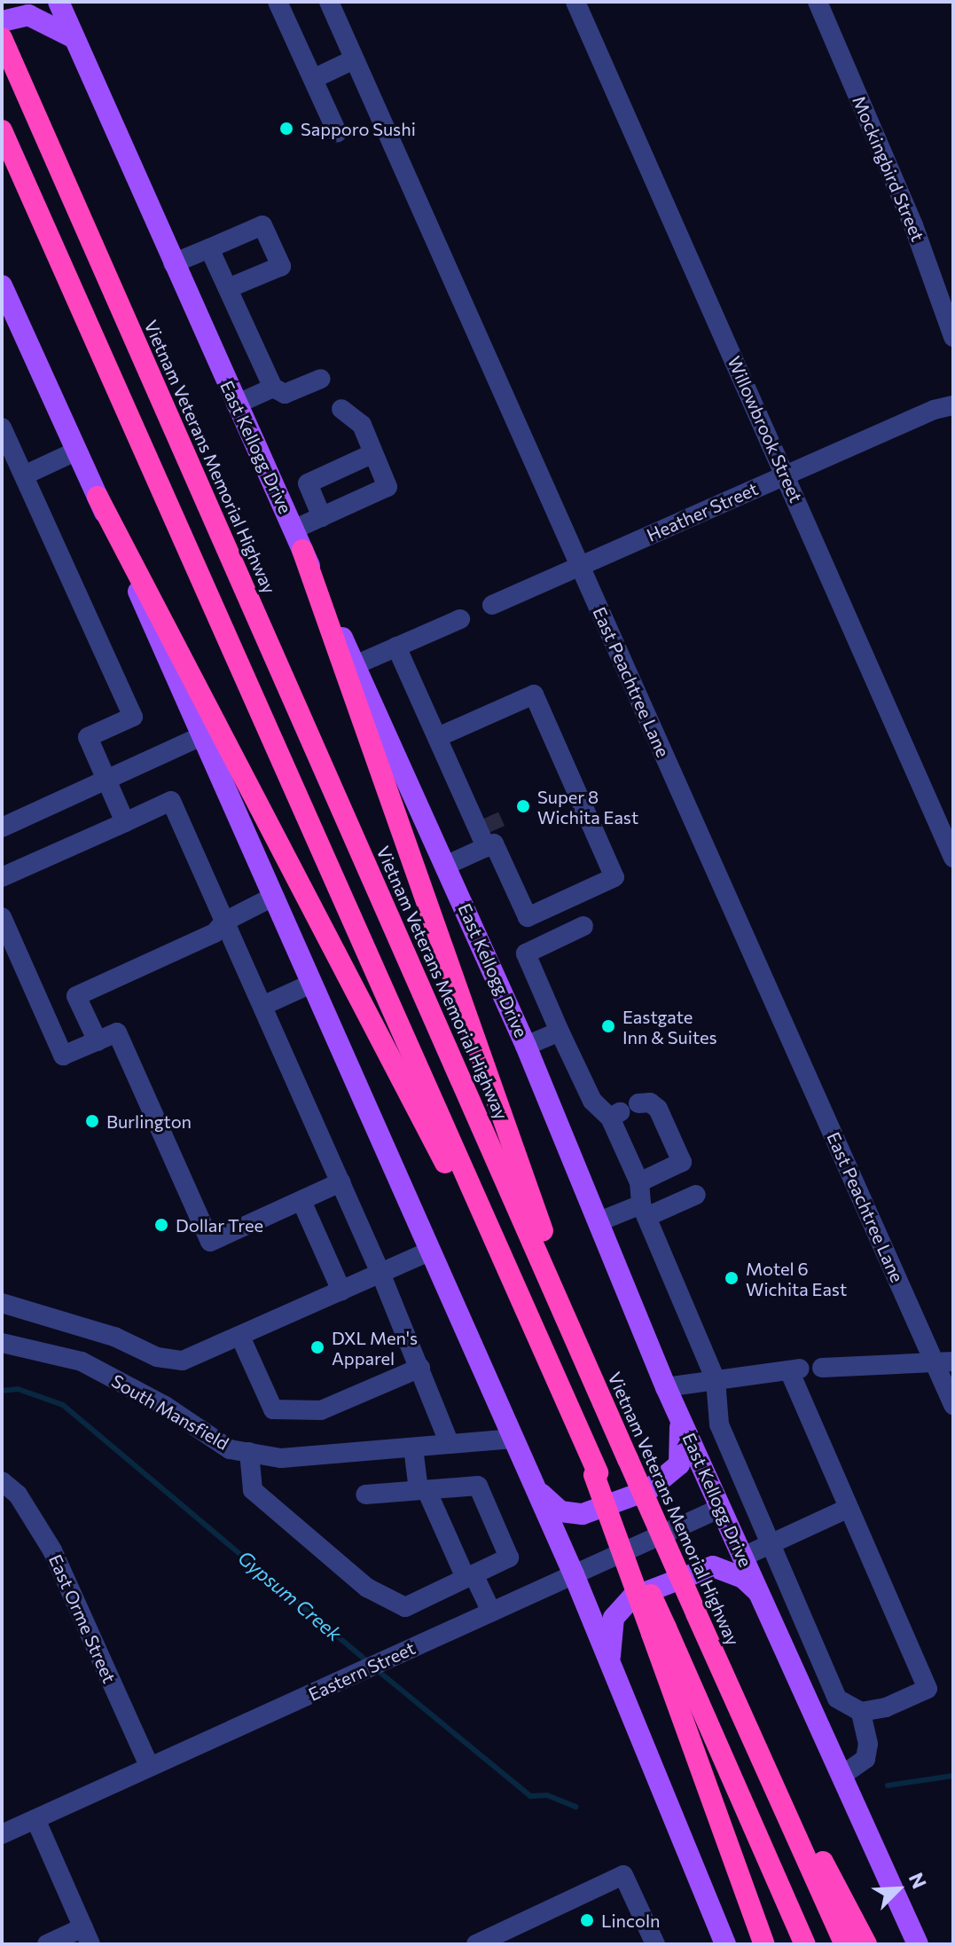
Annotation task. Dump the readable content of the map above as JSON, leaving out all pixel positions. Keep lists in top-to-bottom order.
{
  "streets": {
    "highway": ["Vietnam Veterans Memorial Highway"],
    "main road": ["East Kellogg Drive"],
    "street": [
      "Mockingbird Street",
      "Willowbrook Street",
      "Heather Street",
      "East Peachtree Lane",
      "South Mansfield",
      "East Orme Street",
      "Eastern Street"
    ]
  },
  "crossings": [
    ["Willowbrook Street", "Heather Street"],
    ["East Kellogg Drive", "Eastern Street"],
    ["Heather Street", "East Peachtree Lane"],
    ["East Orme Street", "Eastern Street"]
  ],
  "water": ["Gypsum Creek"],
  "places": [
    "Sapporo Sushi",
    "Super 8 Wichita East",
    "Eastgate Inn & Suites",
    "Burlington",
    "Dollar Tree",
    "Motel 6 Wichita East",
    "DXL Men's Apparel",
    "Lincoln"
  ],
  "north": "top right"
}
